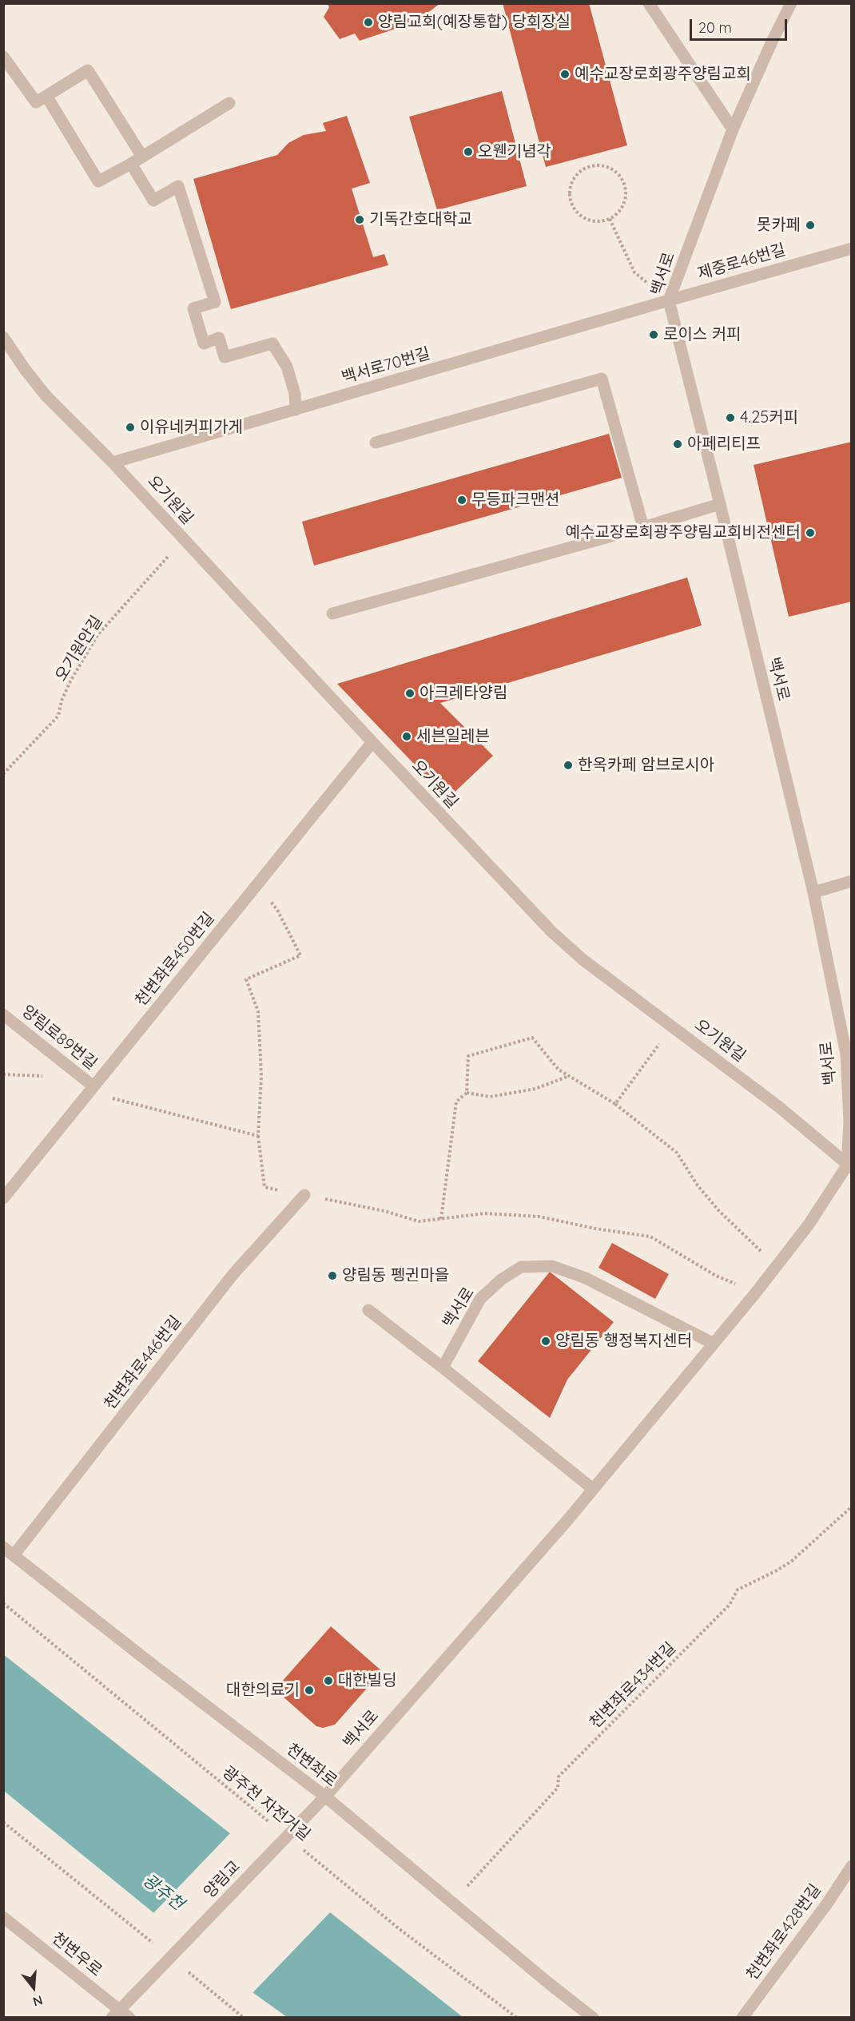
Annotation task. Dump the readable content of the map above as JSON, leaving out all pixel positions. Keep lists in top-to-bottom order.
{
  "streets": {
    "street": [
      "제중로46번길",
      "백서로",
      "백서로70번길",
      "오기원길",
      "천변좌로450번길",
      "양림로89번길",
      "천변좌로446번길",
      "천변좌로",
      "양림교",
      "천변좌로428번길",
      "천변우로"
    ],
    "path": ["오기원안길", "천변좌로434번길", "광주천 자전거길"]
  },
  "crossings": [
    ["제중로46번길", "백서로"],
    ["제중로46번길", "백서로70번길"],
    ["백서로", "백서로70번길"],
    ["백서로", "오기원길"],
    ["백서로", "천변좌로"],
    ["백서로", "양림교"],
    ["백서로70번길", "오기원길"],
    ["오기원길", "오기원안길"],
    ["오기원길", "천변좌로450번길"],
    ["천변좌로450번길", "양림로89번길"],
    ["천변좌로446번길", "천변좌로"],
    ["천변좌로434번길", "천변좌로"],
    ["천변좌로", "양림교"],
    ["양림교", "천변우로"]
  ],
  "water": ["광주천"],
  "places": [
    "양림교회(예장통합) 당회장실",
    "예수교장로회광주양림교회",
    "오웬기념각",
    "기독간호대학교",
    "못카페",
    "로이스 커피",
    "4.25커피",
    "이유네커피가게",
    "아페리티프",
    "무등파크맨션",
    "예수교장로회광주양림교회비전센터",
    "아크레타양림",
    "세븐일레븐",
    "한옥카페 암브로시아",
    "양림동 펭귄마을",
    "양림동 행정복지센터",
    "대한빌딩",
    "대한의료기"
  ],
  "scale_bar": "20 m",
  "north": "bottom"
}
